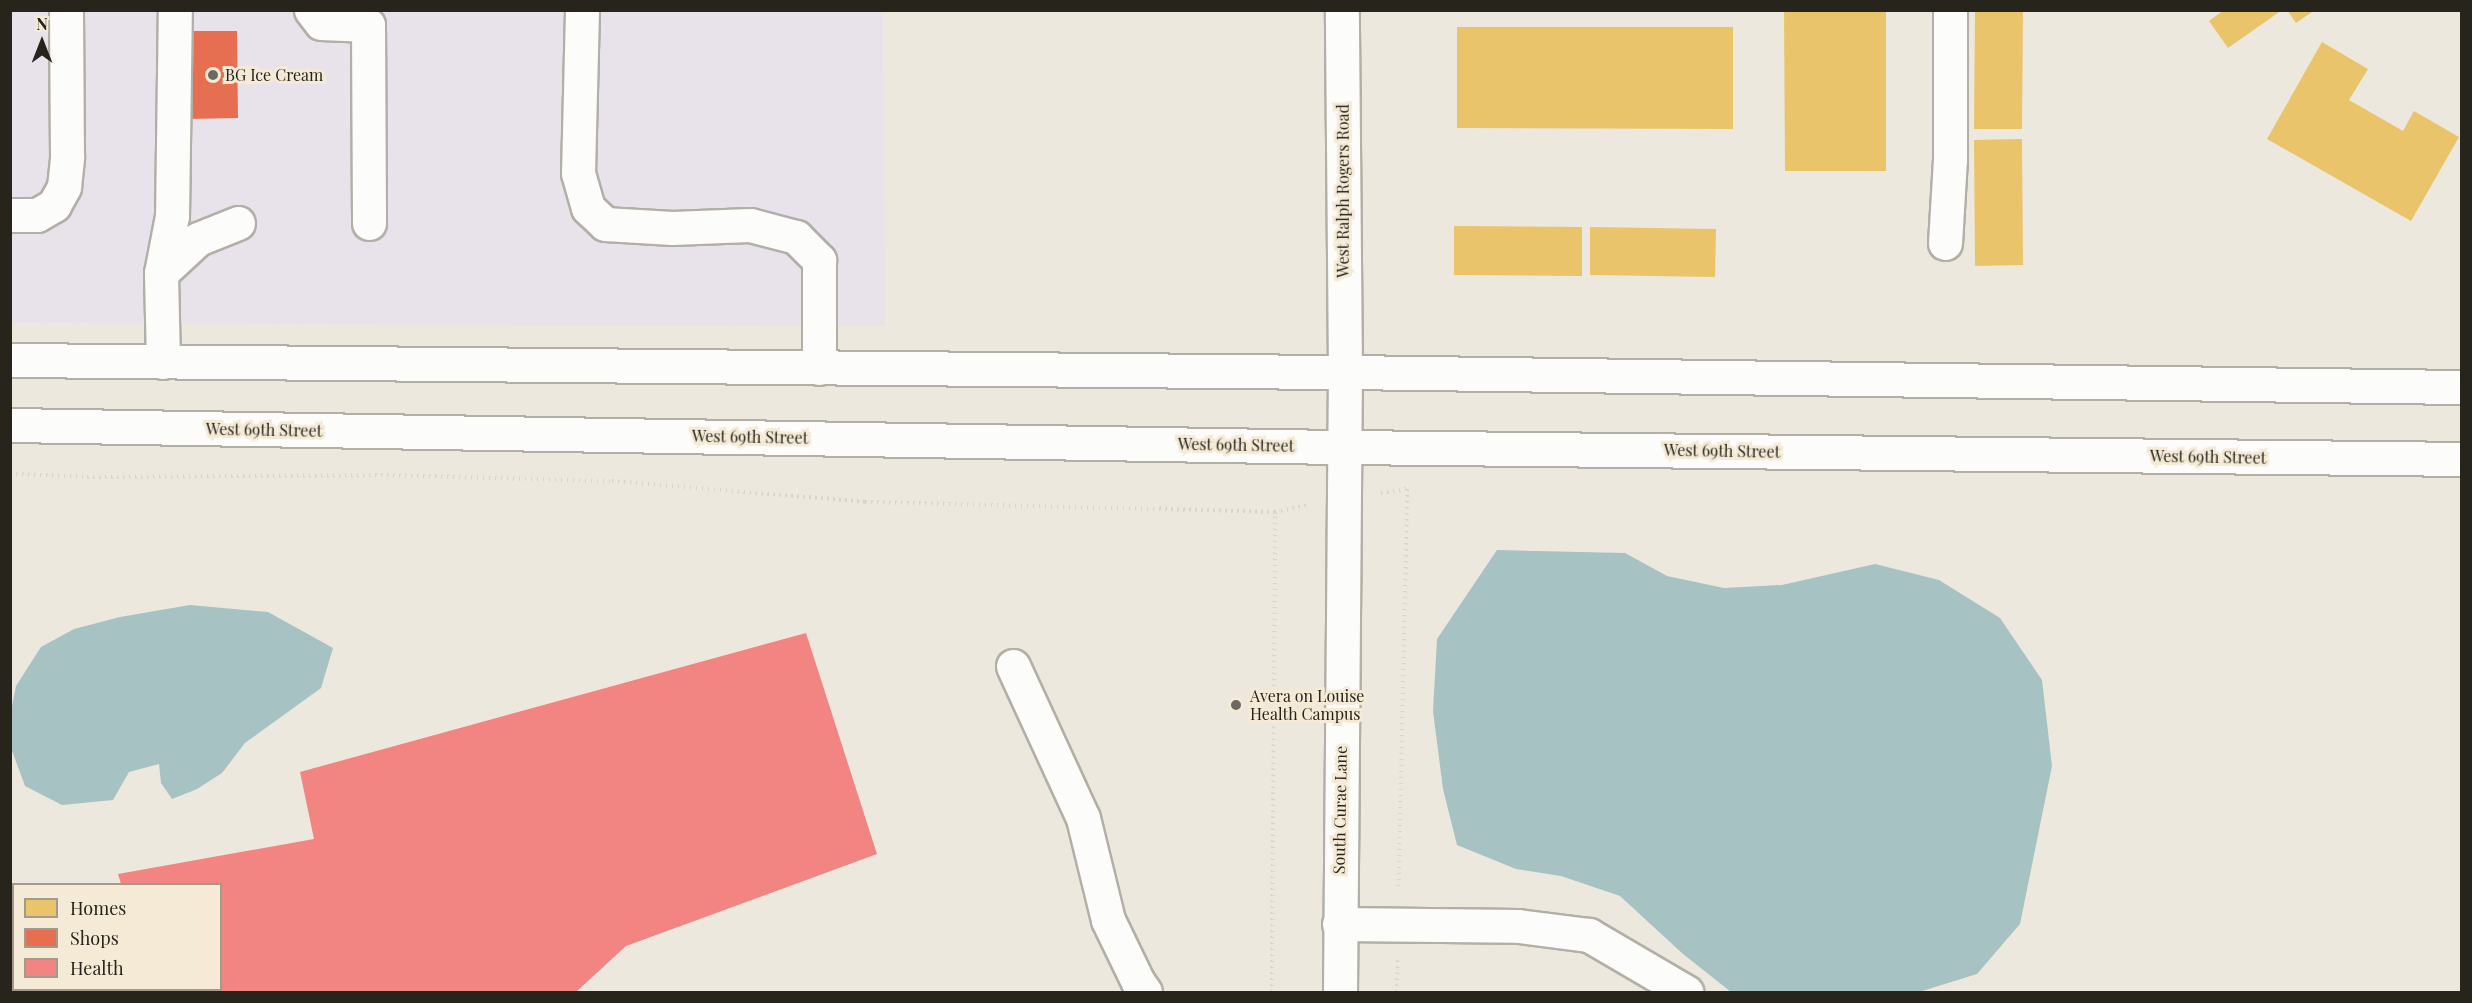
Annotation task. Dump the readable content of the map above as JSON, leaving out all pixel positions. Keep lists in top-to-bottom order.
{
  "streets": {
    "main road": ["West Ralph Rogers Road", "West 69th Street", "South Curae Lane"]
  },
  "crossings": [
    ["West Ralph Rogers Road", "West 69th Street"],
    ["West Ralph Rogers Road", "South Curae Lane"],
    ["West 69th Street", "South Curae Lane"]
  ],
  "places": ["BG Ice Cream", "Avera on Louise Health Campus"],
  "legend": ["Homes", "Shops", "Health"],
  "north": "top"
}
